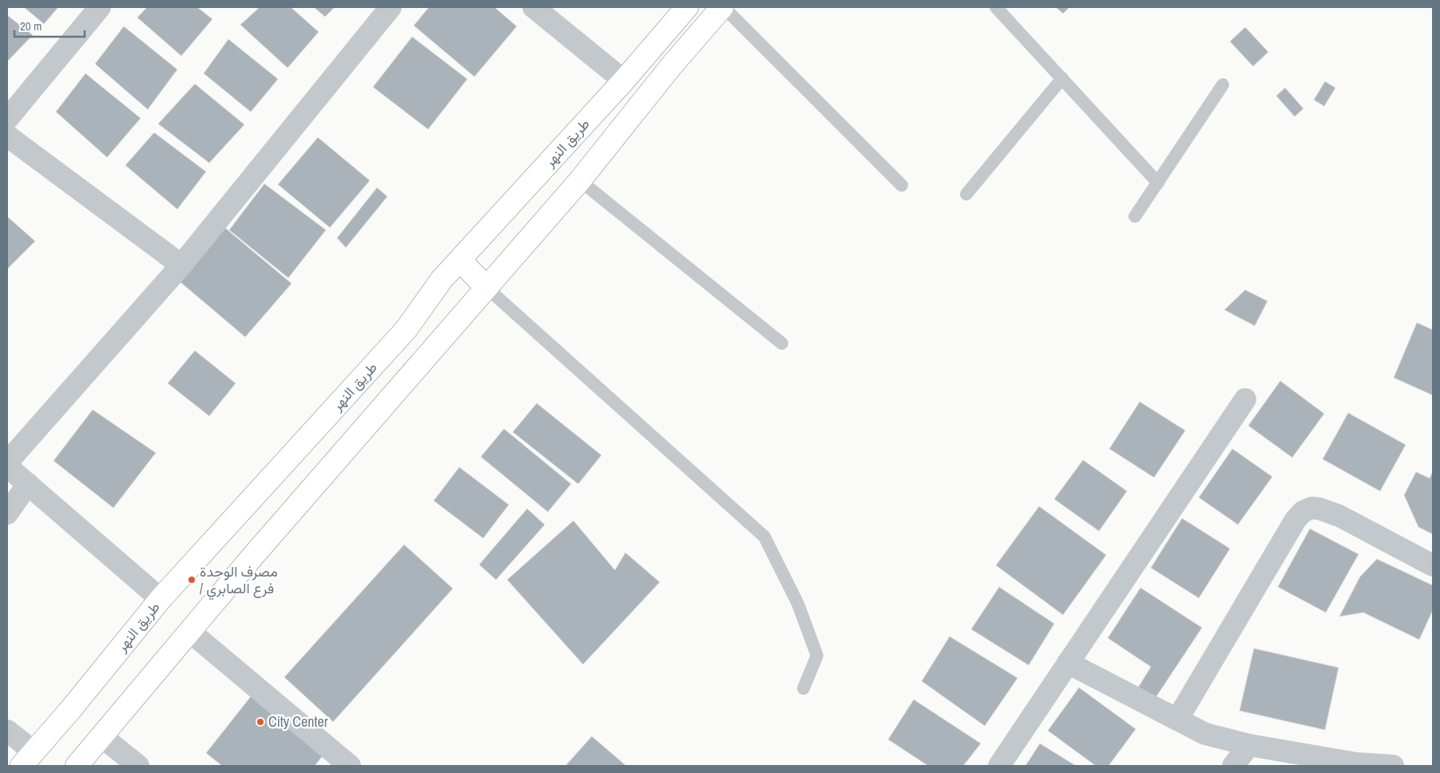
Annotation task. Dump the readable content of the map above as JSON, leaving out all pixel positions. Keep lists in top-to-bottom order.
{
  "streets": {
    "main road": ["طريق النهر"]
  },
  "places": ["مصرف الوحدة / فرع الصابري", "City Center"],
  "scale_bar": "20 m"
}
